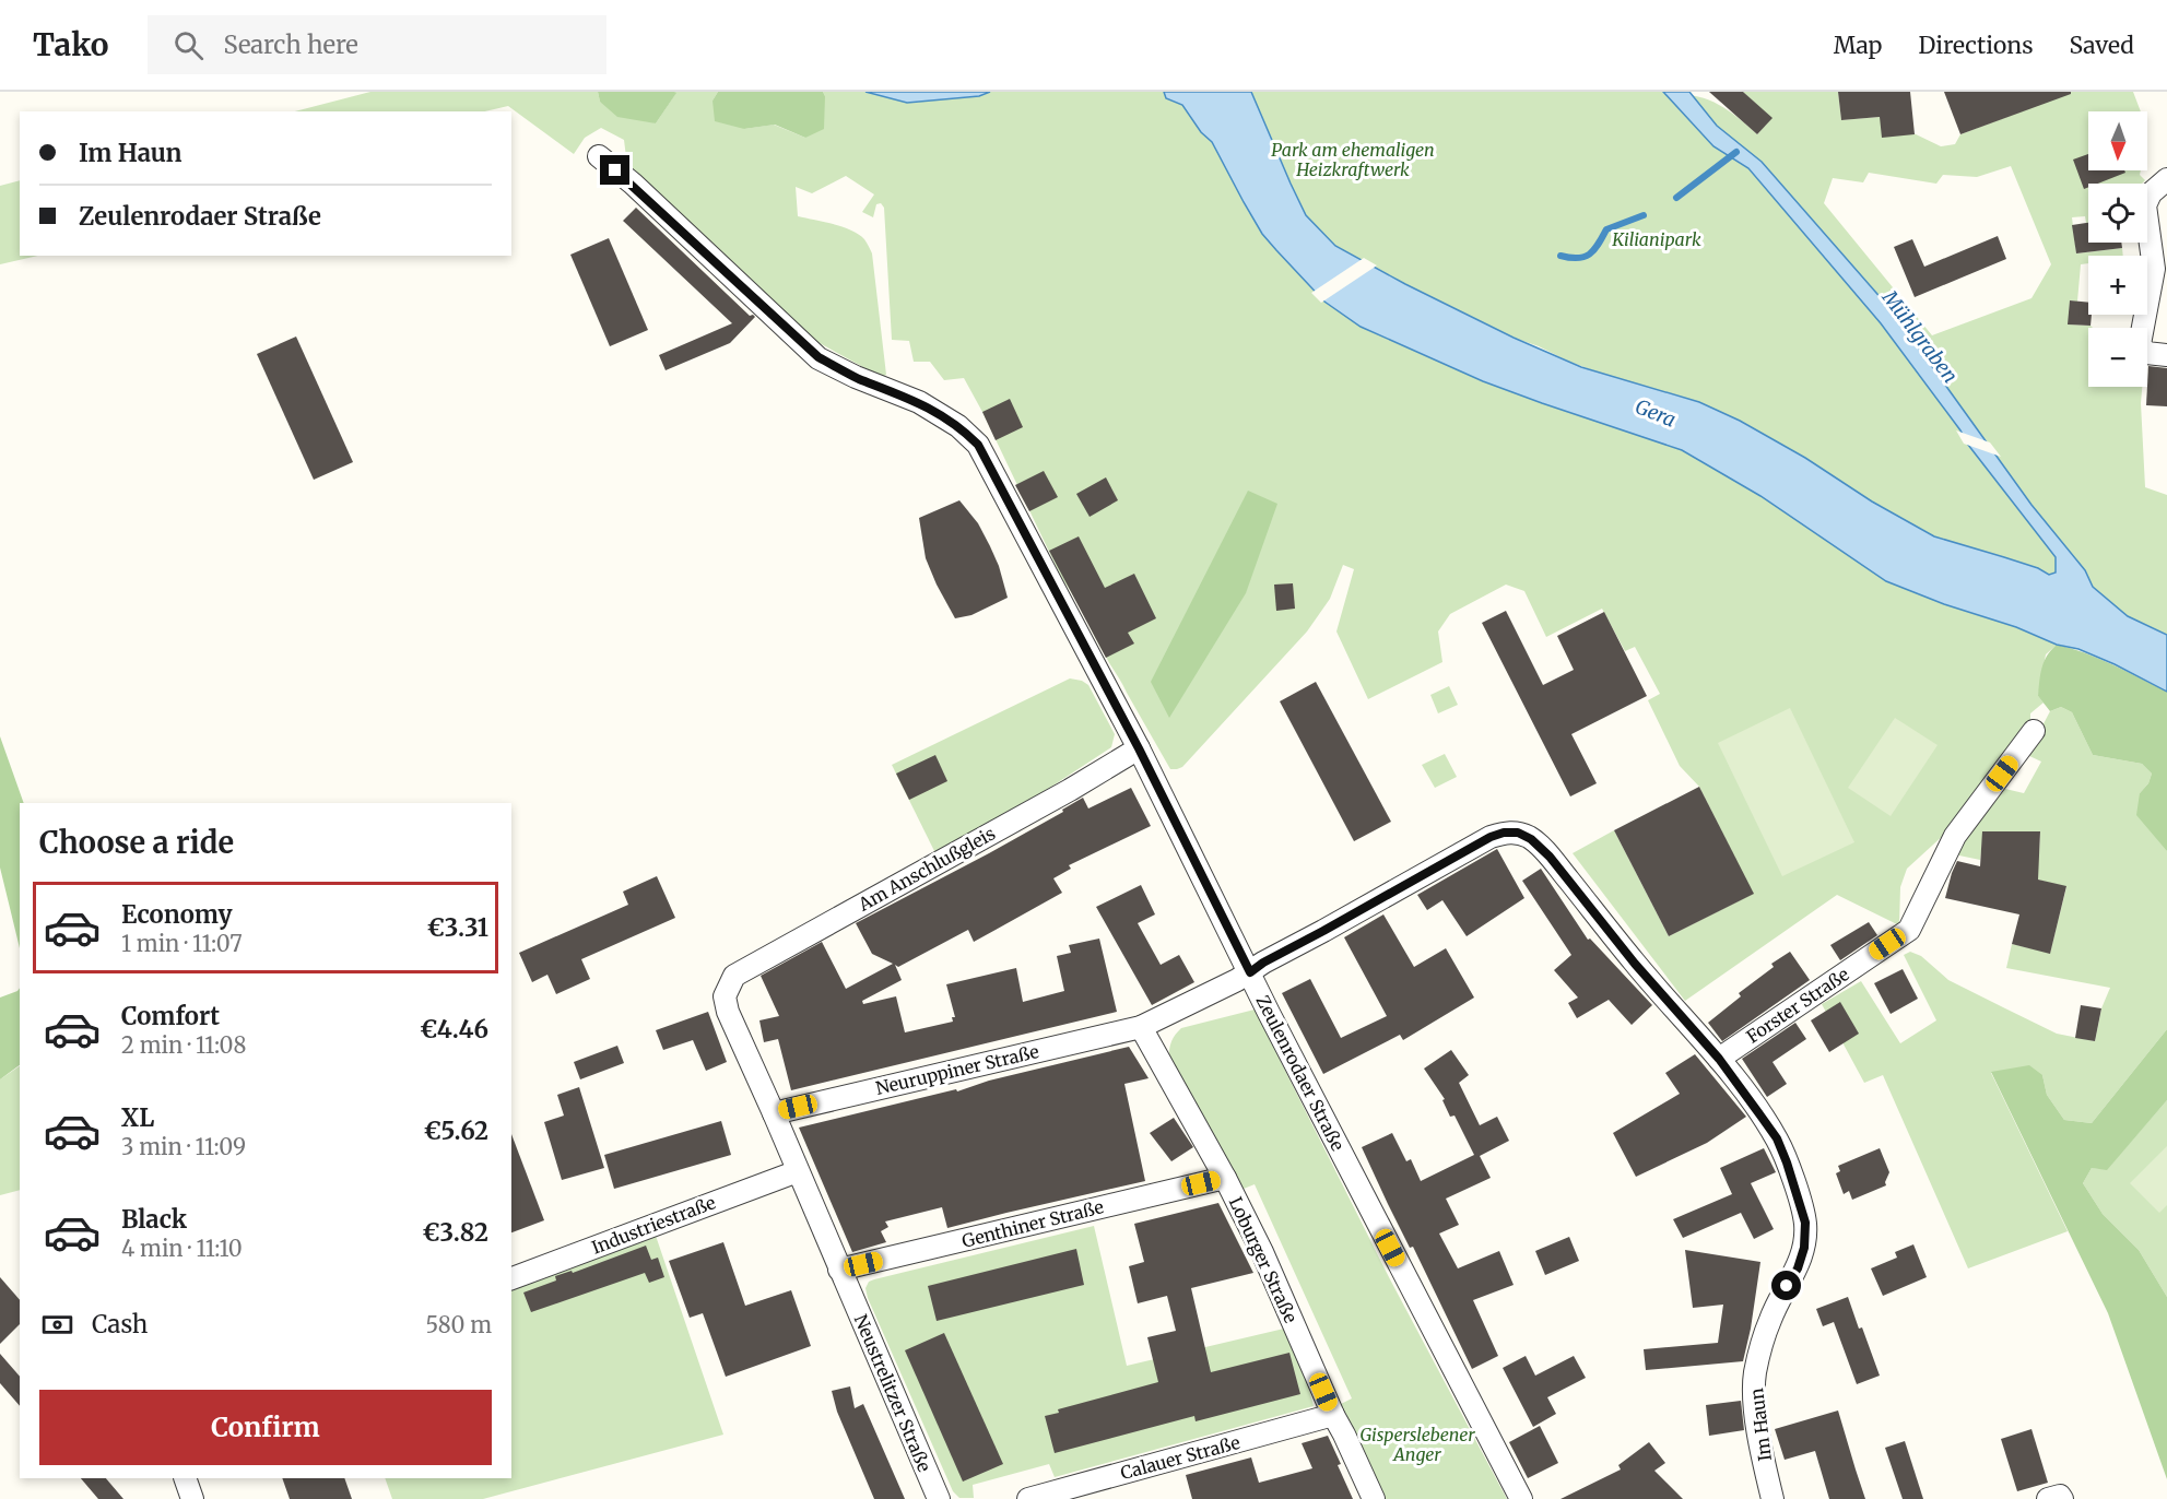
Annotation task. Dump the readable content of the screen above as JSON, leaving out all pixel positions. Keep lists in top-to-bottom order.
{
  "streets": {
    "street": [
      "Am Anschlußgleis",
      "Forster Straße",
      "Neuruppiner Straße",
      "Zeulenrodaer Straße",
      "Genthiner Straße",
      "Industriestraße",
      "Loburger Straße",
      "Neustrelitzer Straße",
      "Im Haun",
      "Calauer Straße"
    ]
  },
  "crossings": [
    ["Am Anschlußgleis", "Zeulenrodaer Straße"],
    ["Am Anschlußgleis", "Neustrelitzer Straße"],
    ["Forster Straße", "Im Haun"],
    ["Neuruppiner Straße", "Zeulenrodaer Straße"],
    ["Neuruppiner Straße", "Loburger Straße"],
    ["Neuruppiner Straße", "Neustrelitzer Straße"],
    ["Neuruppiner Straße", "Im Haun"],
    ["Genthiner Straße", "Loburger Straße"],
    ["Genthiner Straße", "Neustrelitzer Straße"],
    ["Industriestraße", "Neustrelitzer Straße"],
    ["Loburger Straße", "Calauer Straße"]
  ],
  "water": ["Mühlgraben", "Gera"],
  "parks": ["Park am ehemaligen Heizkraftwerk", "Kilianipark", "Gisperslebener Anger"],
  "north": "bottom",
  "page": {
    "header": "Tako",
    "search": "Search here",
    "nav": ["Map", "Directions", "Saved"],
    "map_buttons": ["+", "−"],
    "banner": ["Im Haun", "Zeulenrodaer Straße"],
    "heading": "Choose a ride",
    "list": [
      {
        "name": "Economy",
        "note": "1 min · 11:07",
        "value": "€3.31"
      },
      {
        "name": "Comfort",
        "note": "2 min · 11:08",
        "value": "€4.46"
      },
      {
        "name": "XL",
        "note": "3 min · 11:09",
        "value": "€5.62"
      },
      {
        "name": "Black",
        "note": "4 min · 11:10",
        "value": "€3.82"
      }
    ],
    "pay": ["Cash", "580 m"],
    "buttons": "Confirm"
  }
}
